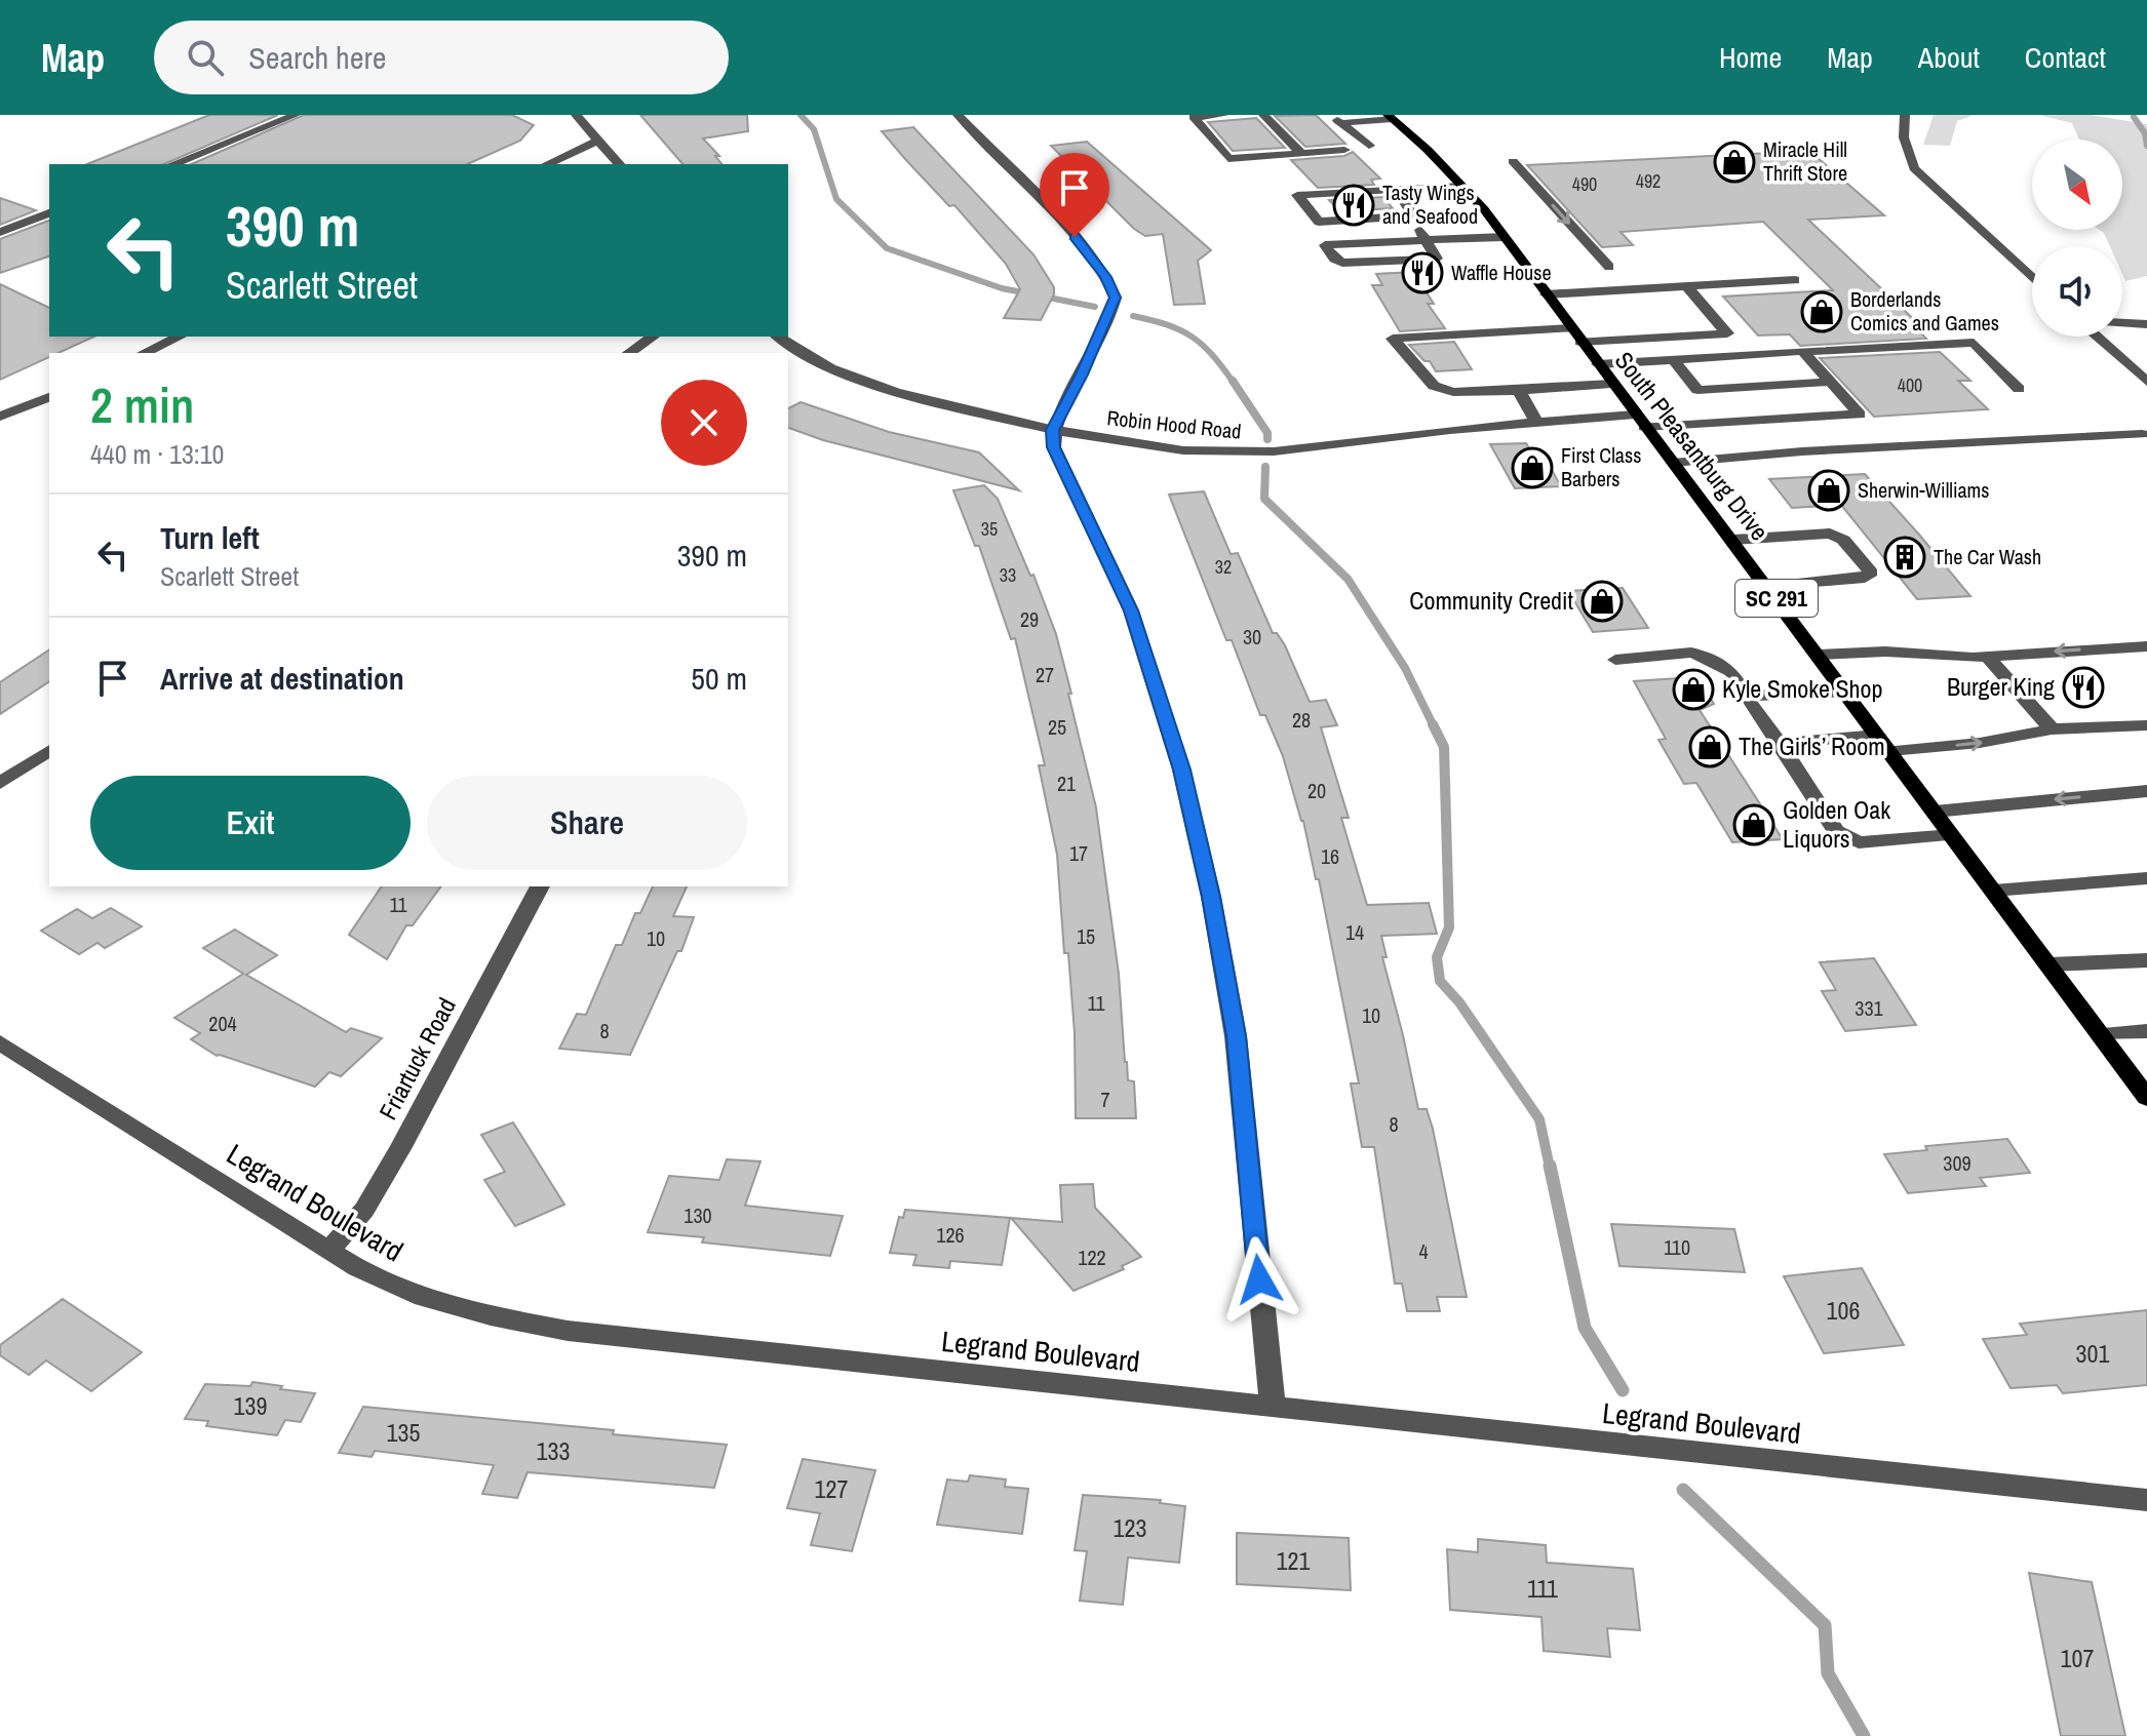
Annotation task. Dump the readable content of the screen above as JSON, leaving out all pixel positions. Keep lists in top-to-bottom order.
{
  "streets": {
    "main road": ["South Pleasantburg Drive", "SC 291"],
    "street": ["Robin Hood Road", "Friartuck Road", "Legrand Boulevard"]
  },
  "crossings": [
    ["Robin Hood Road", "South Pleasantburg Drive"],
    ["Friartuck Road", "Legrand Boulevard"]
  ],
  "places": {
    "shop": [
      "Miracle Hill Thrift Store",
      "Borderlands Comics and Games",
      "First Class Barbers",
      "Sherwin-Williams",
      "Community Credit",
      "Kyle Smoke Shop",
      "The Girls’ Room",
      "Golden Oak Liquors"
    ],
    "restaurant": ["Tasty Wings and Seafood", "Waffle House", "Burger King"],
    "building": ["The Car Wash"]
  },
  "house_numbers": [
    "492",
    "490",
    "400",
    "35",
    "32",
    "33",
    "29",
    "30",
    "27",
    "28",
    "25",
    "21",
    "20",
    "17",
    "16",
    "11",
    "14",
    "15",
    "10",
    "11",
    "331",
    "10",
    "204",
    "8",
    "7",
    "8",
    "309",
    "130",
    "126",
    "110",
    "4",
    "122",
    "106",
    "301",
    "139",
    "135",
    "133",
    "127",
    "123",
    "121",
    "111",
    "107"
  ],
  "north": "bottom right",
  "page": {
    "header": "Map",
    "search": "Search here",
    "nav": [
      "Home",
      "Map",
      "About",
      "Contact"
    ],
    "turn": ["390 m", "Scarlett Street"],
    "heading": ["2 min", "440 m · 13:10"],
    "list": [
      {
        "name": "Turn left",
        "note": "Scarlett Street",
        "value": "390 m"
      },
      {
        "name": "Arrive at destination",
        "value": "50 m"
      }
    ],
    "buttons": ["Exit", "Share"]
  }
}
